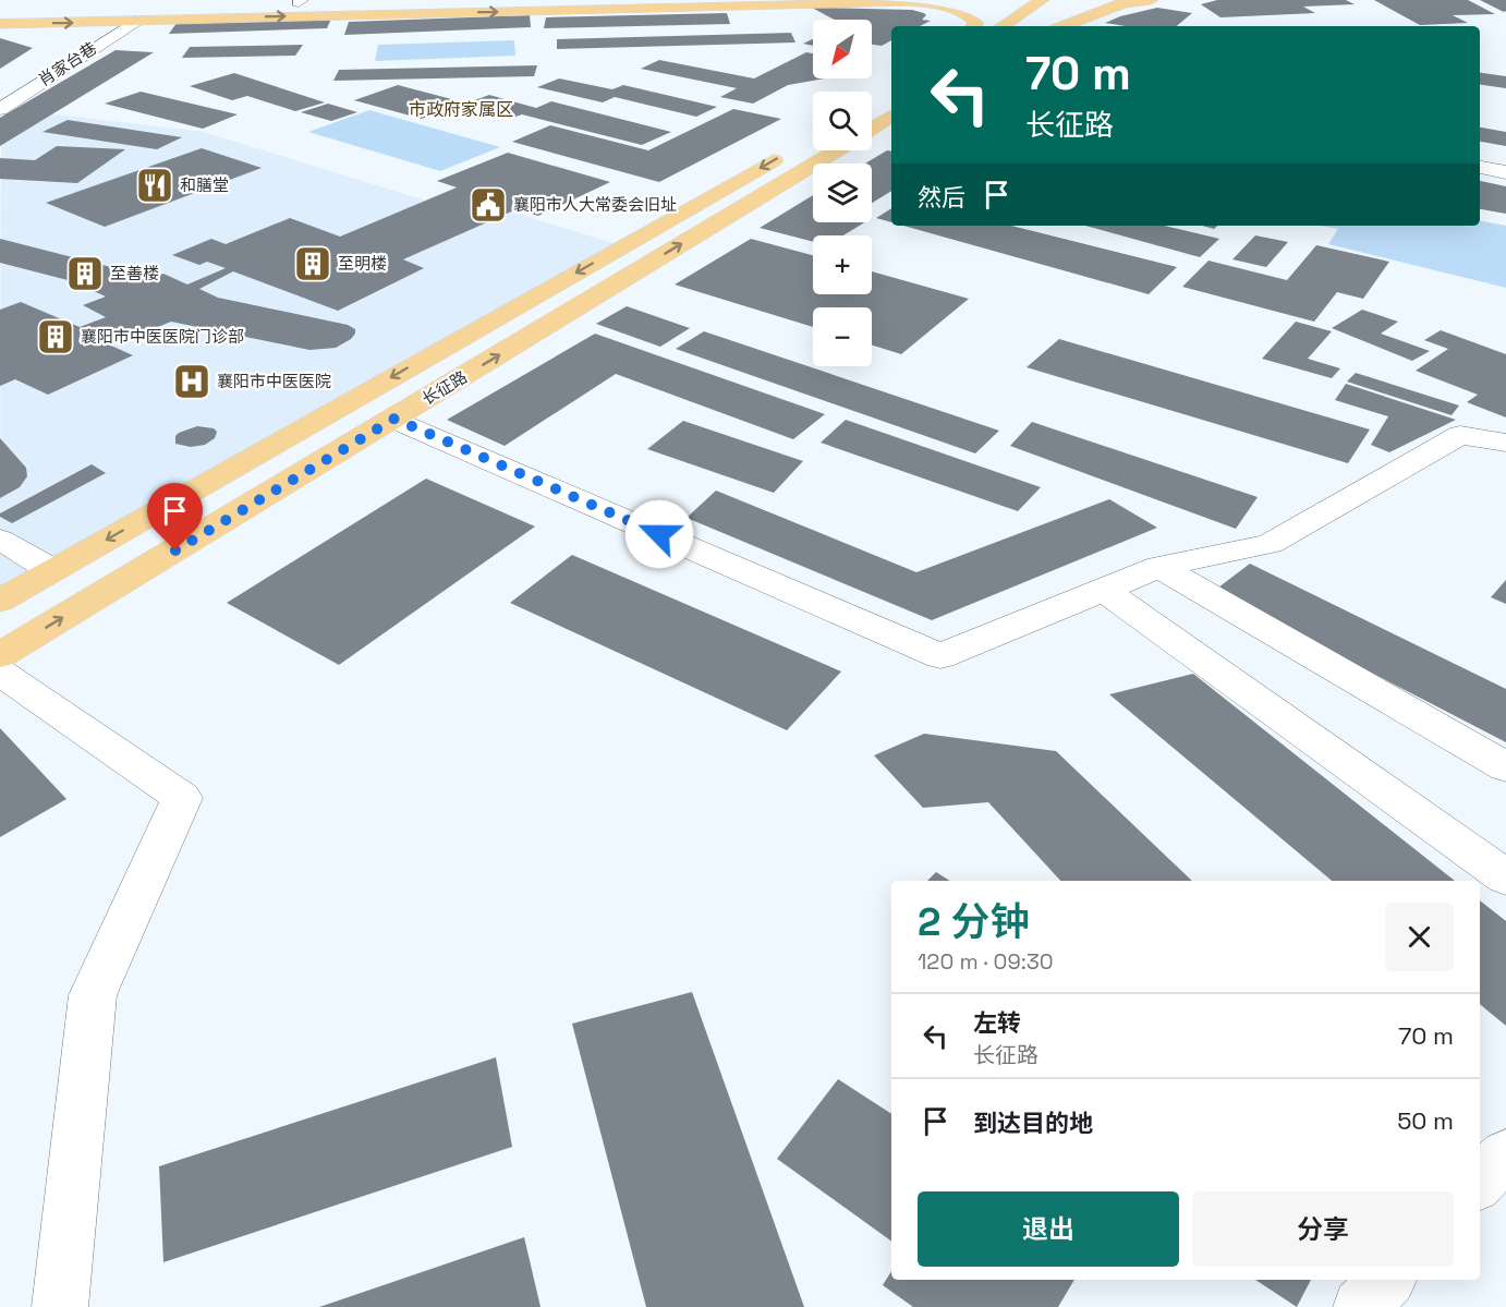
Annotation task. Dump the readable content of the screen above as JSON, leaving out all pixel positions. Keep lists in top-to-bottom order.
{
  "streets": {
    "main road": ["长征路"],
    "street": ["肖家台巷"]
  },
  "districts": ["市政府家属区"],
  "places": {
    "restaurant": ["和膳堂"],
    "public building": ["襄阳市人大常委会旧址"],
    "building": ["至明楼", "至善楼", "襄阳市中医医院门诊部"],
    "hospital": ["襄阳市中医医院"]
  },
  "north": "bottom left",
  "page": {
    "map_buttons": ["+", "−"],
    "turn": ["70 m", "长征路"],
    "then": "然后",
    "heading": ["2 分钟", "120 m · 09:30"],
    "list": [
      {
        "name": "左转",
        "note": "长征路",
        "value": "70 m"
      },
      {
        "name": "到达目的地",
        "value": "50 m"
      }
    ],
    "buttons": ["退出", "分享"]
  }
}
